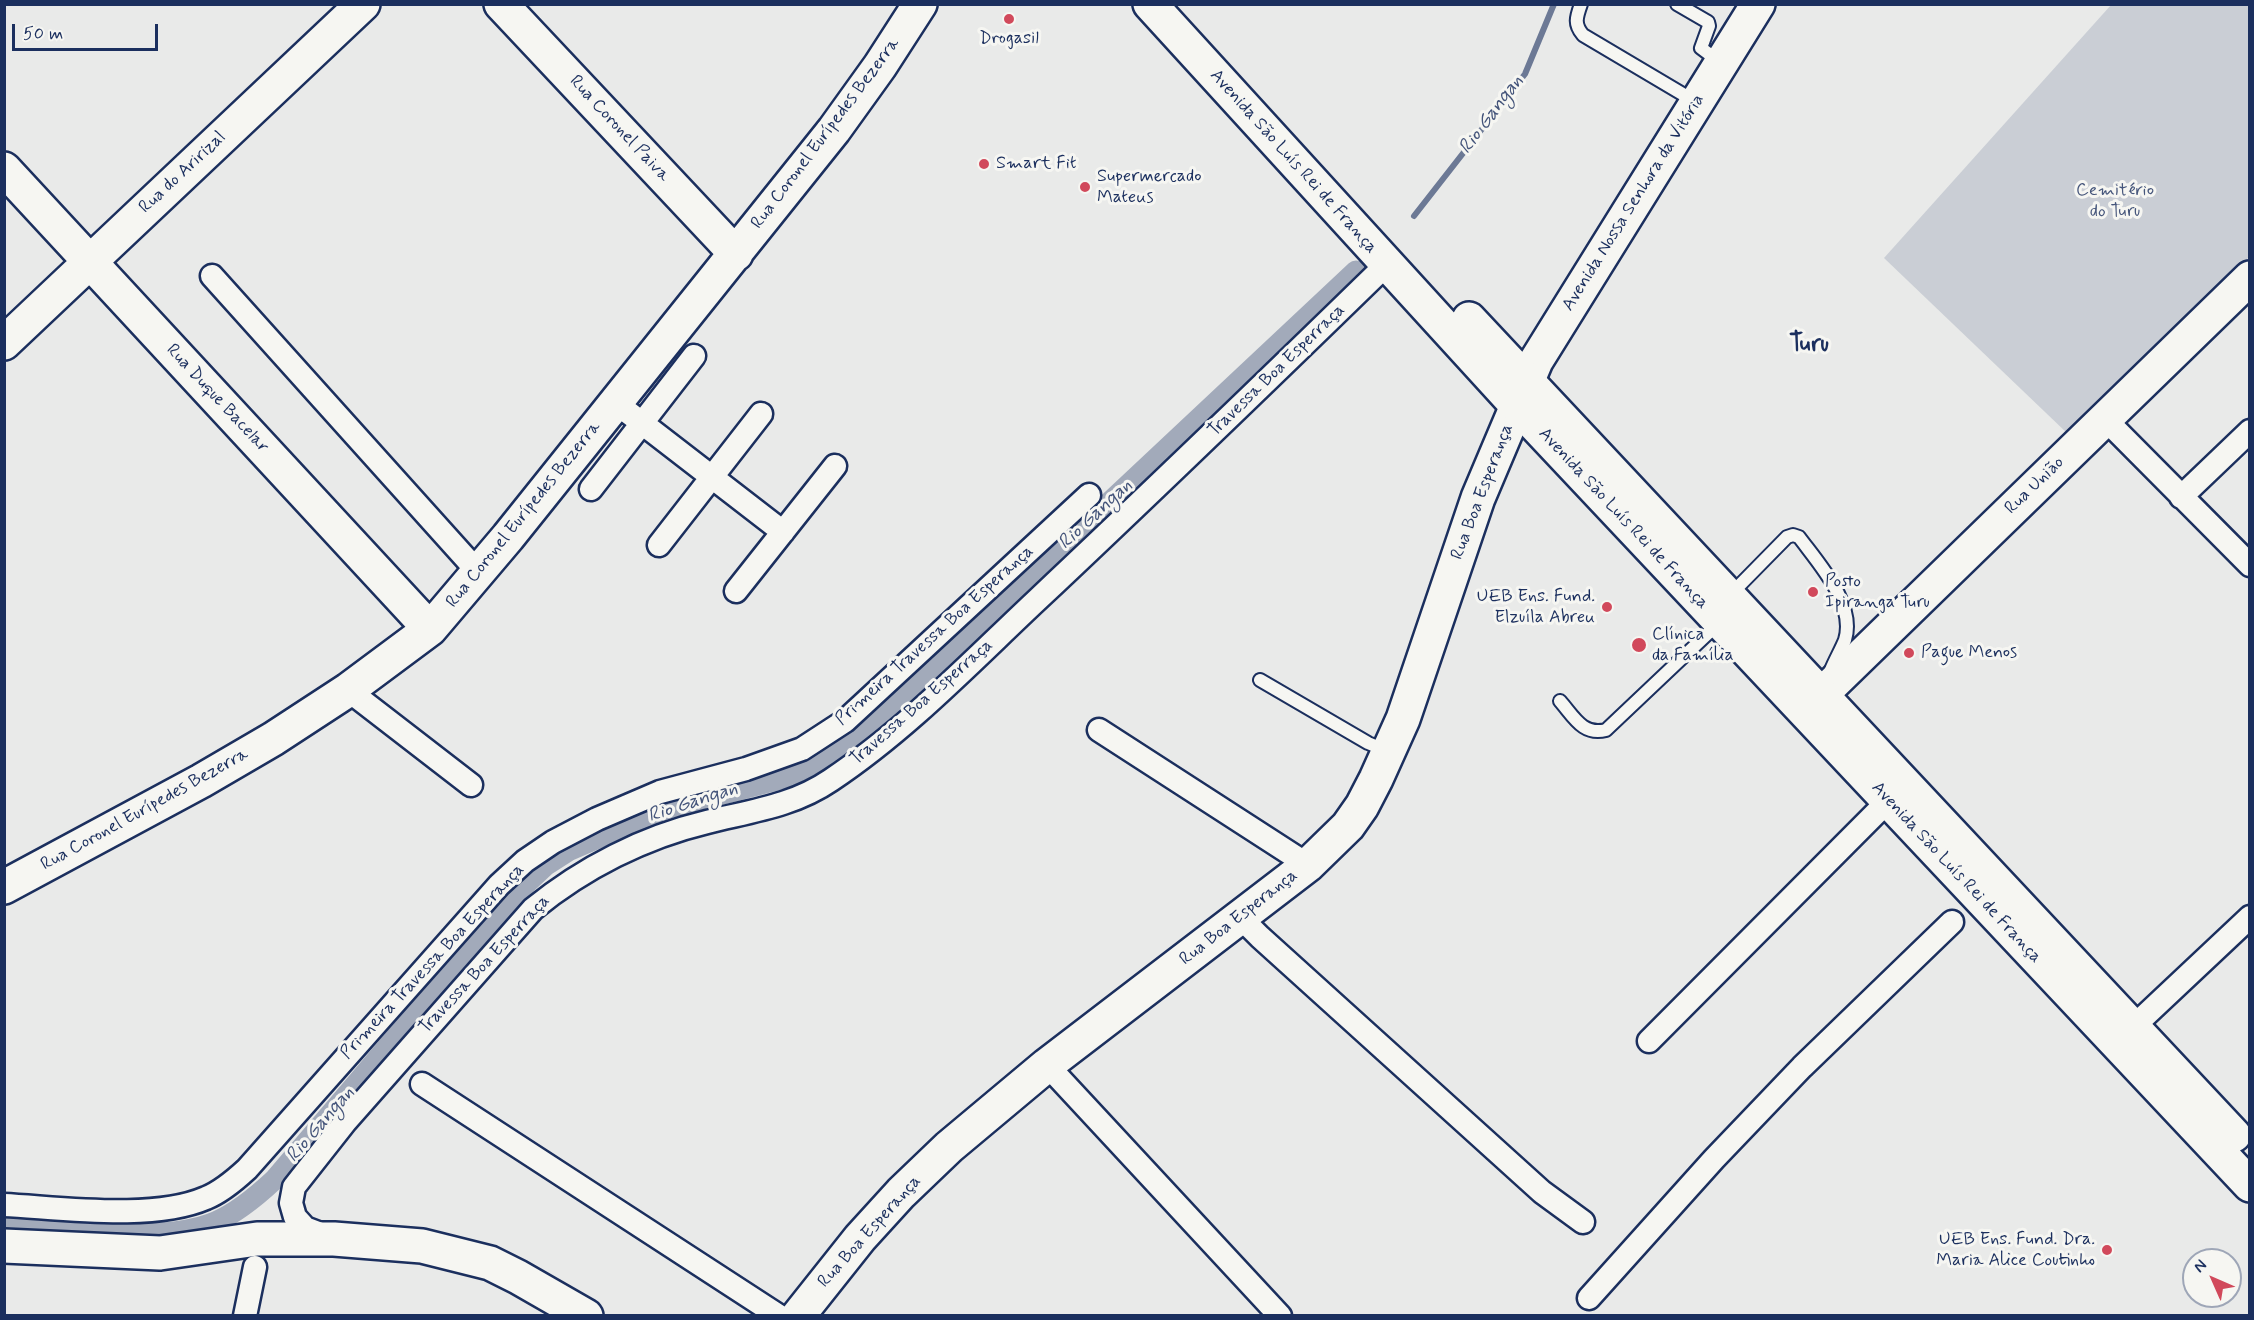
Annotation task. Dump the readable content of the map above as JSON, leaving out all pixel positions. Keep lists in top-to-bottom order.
{
  "streets": {
    "main road": [
      "Rua Coronel Paiva",
      "Rua Coronel Eurípedes Bezerra",
      "Avenida São Luís Rei de França",
      "Rua do Aririzal",
      "Avenida Nossa Senhora da Vitória",
      "Rua Duque Bacelar",
      "Rua União",
      "Rua Boa Esperança"
    ],
    "street": ["Travessa Boa Esperraça", "Primeira Travessa Boa Esperança"]
  },
  "crossings": [
    ["Rua Coronel Paiva", "Rua Coronel Eurípedes Bezerra"],
    ["Rua Coronel Eurípedes Bezerra", "Rua Duque Bacelar"],
    ["Avenida São Luís Rei de França", "Avenida Nossa Senhora da Vitória"],
    ["Avenida São Luís Rei de França", "Travessa Boa Esperraça"],
    ["Avenida São Luís Rei de França", "Rua União"],
    ["Avenida São Luís Rei de França", "Rua Boa Esperança"],
    ["Rua do Aririzal", "Rua Duque Bacelar"],
    ["Avenida Nossa Senhora da Vitória", "Rua Boa Esperança"]
  ],
  "districts": ["Turu"],
  "water": ["Rio Gangan"],
  "parks": ["Cemitério do Turu"],
  "places": [
    "Drogasil",
    "Smart Fit",
    "Supermercado Mateus",
    "Posto Ipiranga Turu",
    "UEB Ens. Fund. Elzuíla Abreu",
    "Clínica da Família",
    "Pague Menos",
    "UEB Ens. Fund. Dra. Maria Alice Coutinho"
  ],
  "scale_bar": "50 m",
  "north": "top left"
}
